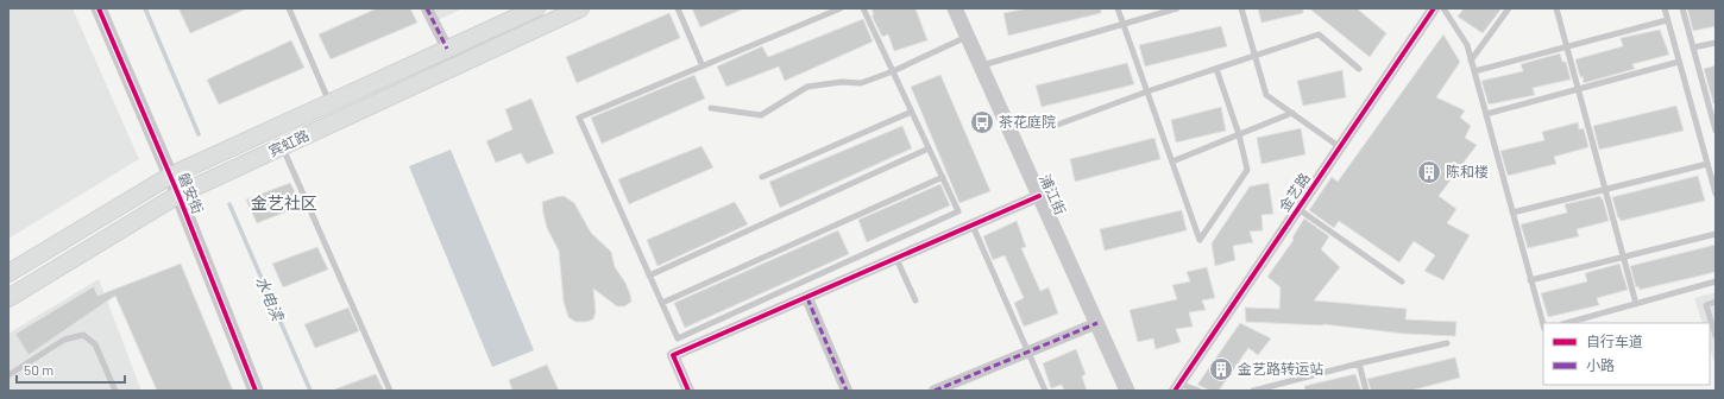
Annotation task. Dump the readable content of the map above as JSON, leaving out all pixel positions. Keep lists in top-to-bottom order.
{
  "streets": {
    "main road": ["宾虹路"],
    "street": ["金艺路", "磐安街", "浦江街"]
  },
  "crossings": [
    ["宾虹路", "磐安街"]
  ],
  "districts": ["金艺社区"],
  "water": ["水电渎"],
  "places": {
    "bus stop": ["茶花庭院"],
    "building": ["陈和楼", "金艺路转运站"]
  },
  "legend": ["自行车道", "小路"],
  "scale_bar": "50 m"
}
